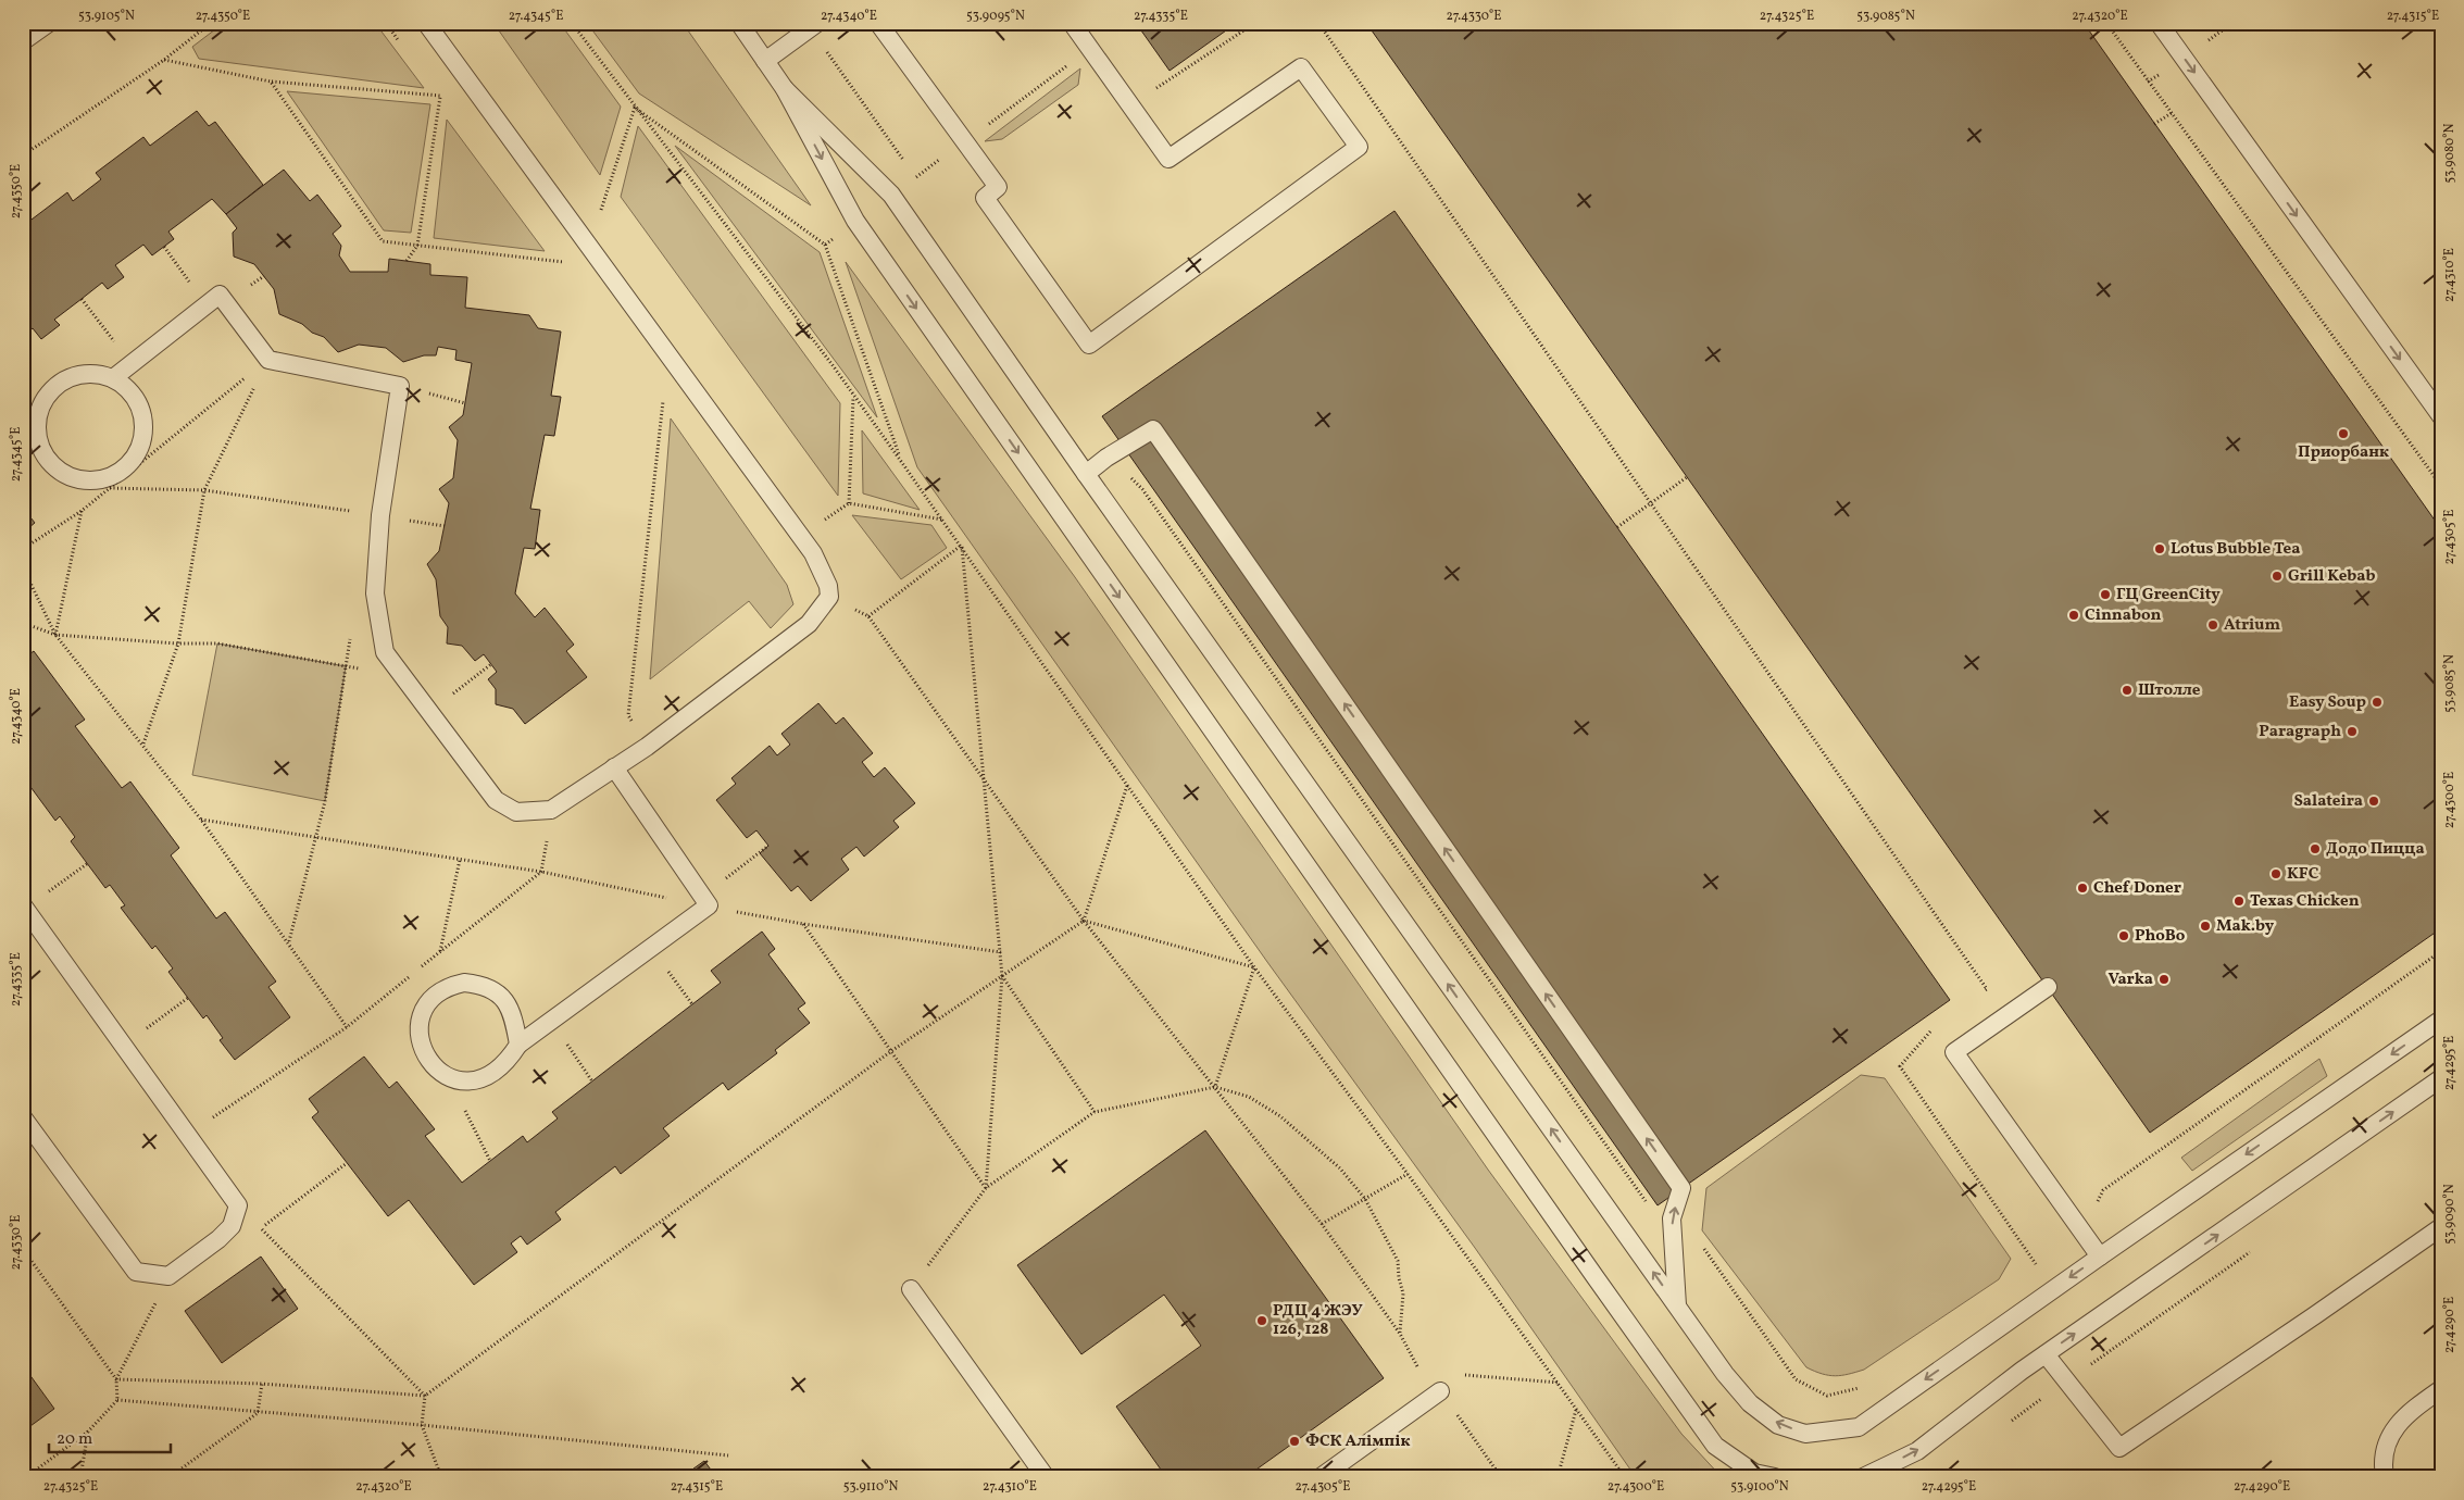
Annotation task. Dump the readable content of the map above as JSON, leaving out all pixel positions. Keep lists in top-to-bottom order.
{
  "places": [
    "Приорбанк",
    "Lotus Bubble Tea",
    "Grill Kebab",
    "ГЦ GreenCity",
    "Cinnabon",
    "Atrium",
    "Штолле",
    "Easy Soup",
    "Paragraph",
    "Salateira",
    "Додо Пицца",
    "KFC",
    "Chef Doner",
    "Texas Chicken",
    "Mak.by",
    "PhoBo",
    "Varka",
    "РДЦ 4 ЖЭУ 126, 128",
    "ФСК Алімпік"
  ],
  "scale_bar": "20 m",
  "coordinates": [
    "53.9105°N",
    "27.4350°E",
    "27.4345°E",
    "27.4340°E",
    "53.9095°N",
    "27.4335°E",
    "27.4330°E",
    "27.4325°E",
    "53.9085°N",
    "27.4320°E",
    "27.4315°E",
    "53.9080°N",
    "27.4310°E",
    "27.4305°E",
    "27.4300°E",
    "27.4295°E",
    "53.9090°N",
    "27.4290°E",
    "53.9110°N",
    "53.9100°N"
  ]
}
